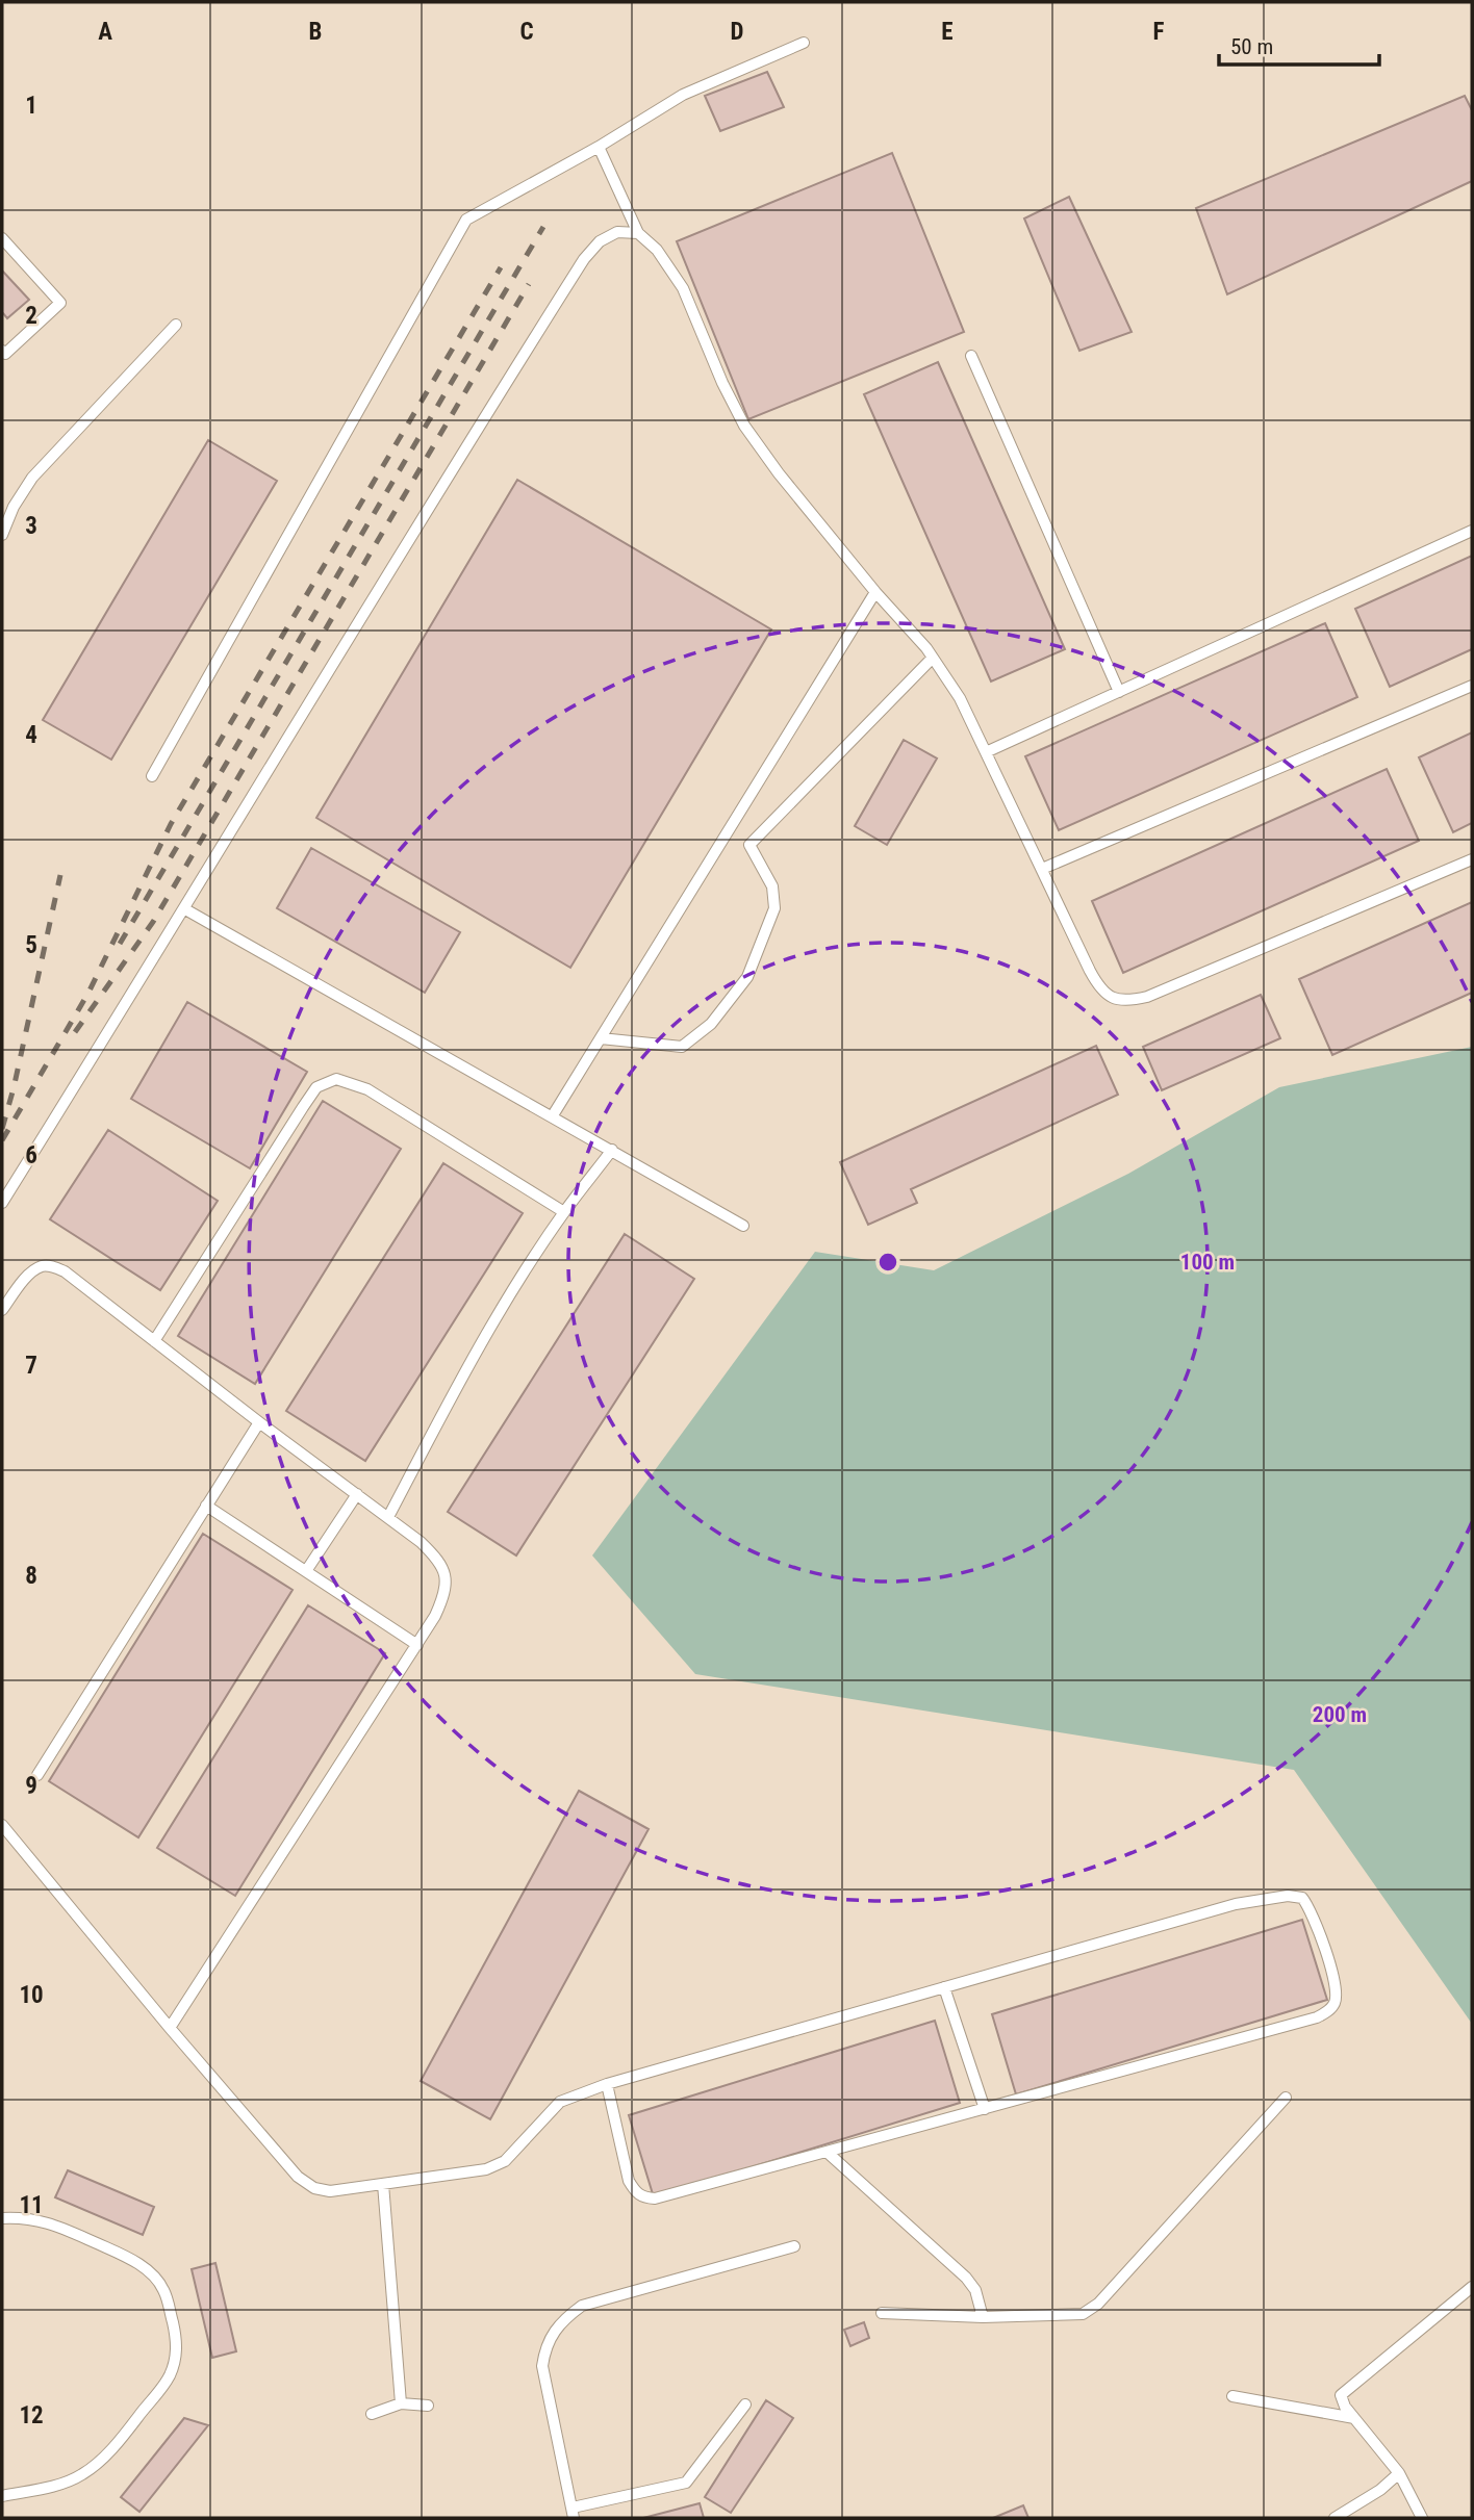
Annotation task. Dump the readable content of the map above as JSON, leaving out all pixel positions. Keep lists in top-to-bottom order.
{
  "scale_bar": "50 m",
  "grid": {
    "columns": [
      "A",
      "B",
      "C",
      "D",
      "E",
      "F"
    ],
    "rows": [
      "1",
      "2",
      "3",
      "4",
      "5",
      "6",
      "7",
      "8",
      "9",
      "10",
      "11",
      "12"
    ]
  },
  "rings": ["100 m", "200 m"]
}
